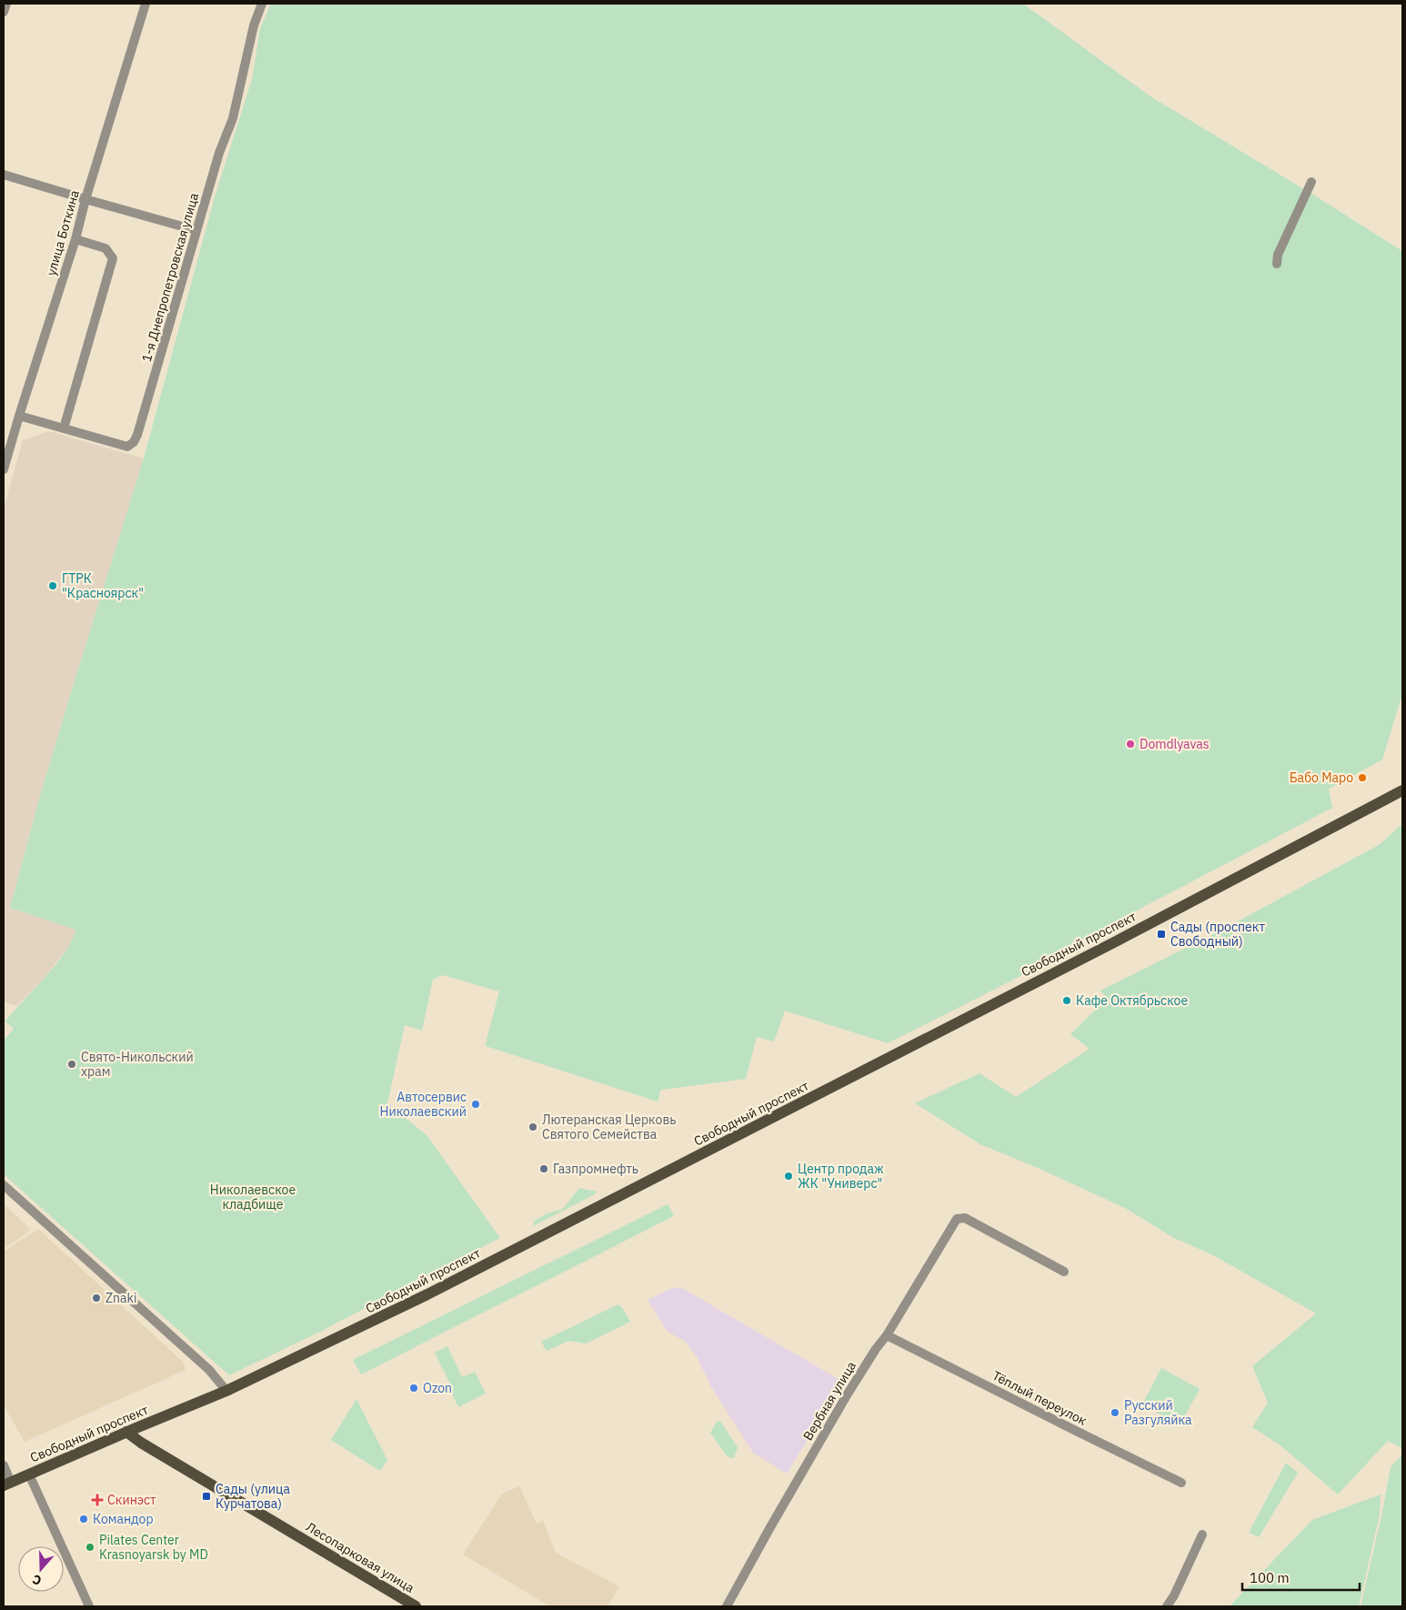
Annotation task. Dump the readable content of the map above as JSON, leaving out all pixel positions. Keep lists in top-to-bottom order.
{
  "streets": {
    "main road": ["Свободный проспект", "Лесопарковая улица"],
    "street": [
      "улица Боткина",
      "1-я Днепропетровская улица",
      "Тёплый переулок",
      "Вербная улица"
    ]
  },
  "crossings": [
    ["улица Боткина", "1-я Днепропетровская улица"],
    ["Свободный проспект", "Лесопарковая улица"],
    ["Тёплый переулок", "Вербная улица"]
  ],
  "parks": ["Николаевское кладбище"],
  "places": {
    "other": [
      "ГТРК \"Красноярск\"",
      "Domdlyavas",
      "Бабо Маро",
      "Кафе Октябрьское",
      "Свято-Никольский храм",
      "Автосервис Николаевский",
      "Лютеранская Церковь Святого Семейства",
      "Газпромнефть",
      "Центр продаж ЖК \"Универс\"",
      "Znaki",
      "Ozon",
      "Русский Разгуляйка",
      "Командор",
      "Pilates Center Krasnoyarsk by MD"
    ],
    "transit": ["Сады (проспект Свободный)", "Сады (улица Курчатова)"],
    "health": ["Скинэст"]
  },
  "scale_bar": "100 m",
  "north": "bottom"
}
